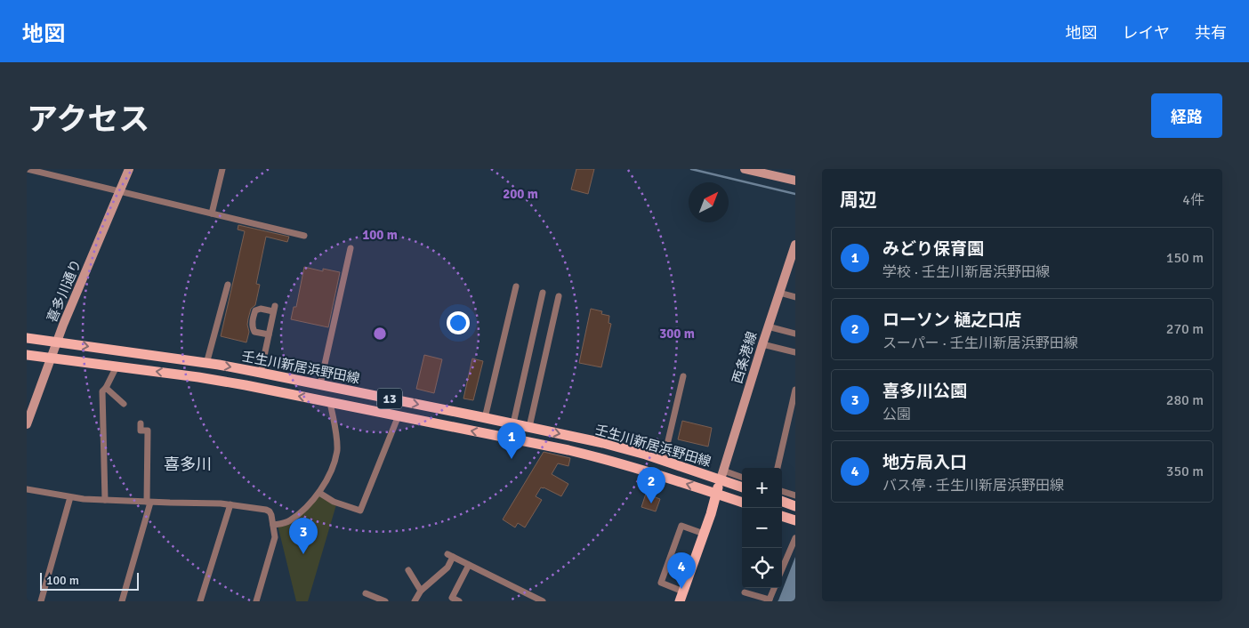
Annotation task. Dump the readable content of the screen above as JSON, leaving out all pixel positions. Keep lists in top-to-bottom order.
{
  "streets": {
    "main road": ["壬生川新居浜野田線", "13"],
    "street": ["喜多川通り", "西条港線"]
  },
  "crossings": [
    ["喜多川通り", "壬生川新居浜野田線"],
    ["西条港線", "壬生川新居浜野田線"]
  ],
  "districts": ["喜多川"],
  "scale_bar": "100 m",
  "north": "top right",
  "page": {
    "header": "地図",
    "nav": ["地図", "レイヤ", "共有"],
    "title": "アクセス",
    "buttons": "経路",
    "heading": ["周辺", "4件"],
    "list": [
      {
        "mark": "1",
        "name": "みどり保育園",
        "note": "学校 · 壬生川新居浜野田線",
        "value": "150 m"
      },
      {
        "mark": "2",
        "name": "ローソン 樋之口店",
        "note": "スーパー · 壬生川新居浜野田線",
        "value": "270 m"
      },
      {
        "mark": "3",
        "name": "喜多川公園",
        "note": "公園",
        "value": "280 m"
      },
      {
        "mark": "4",
        "name": "地方局入口",
        "note": "バス停 · 壬生川新居浜野田線",
        "value": "350 m"
      }
    ],
    "pins": [
      "1",
      "2",
      "3",
      "4"
    ],
    "map_buttons": ["+", "−"],
    "scale": "100 m"
  },
  "rings": ["200 m", "100 m", "300 m"]
}
